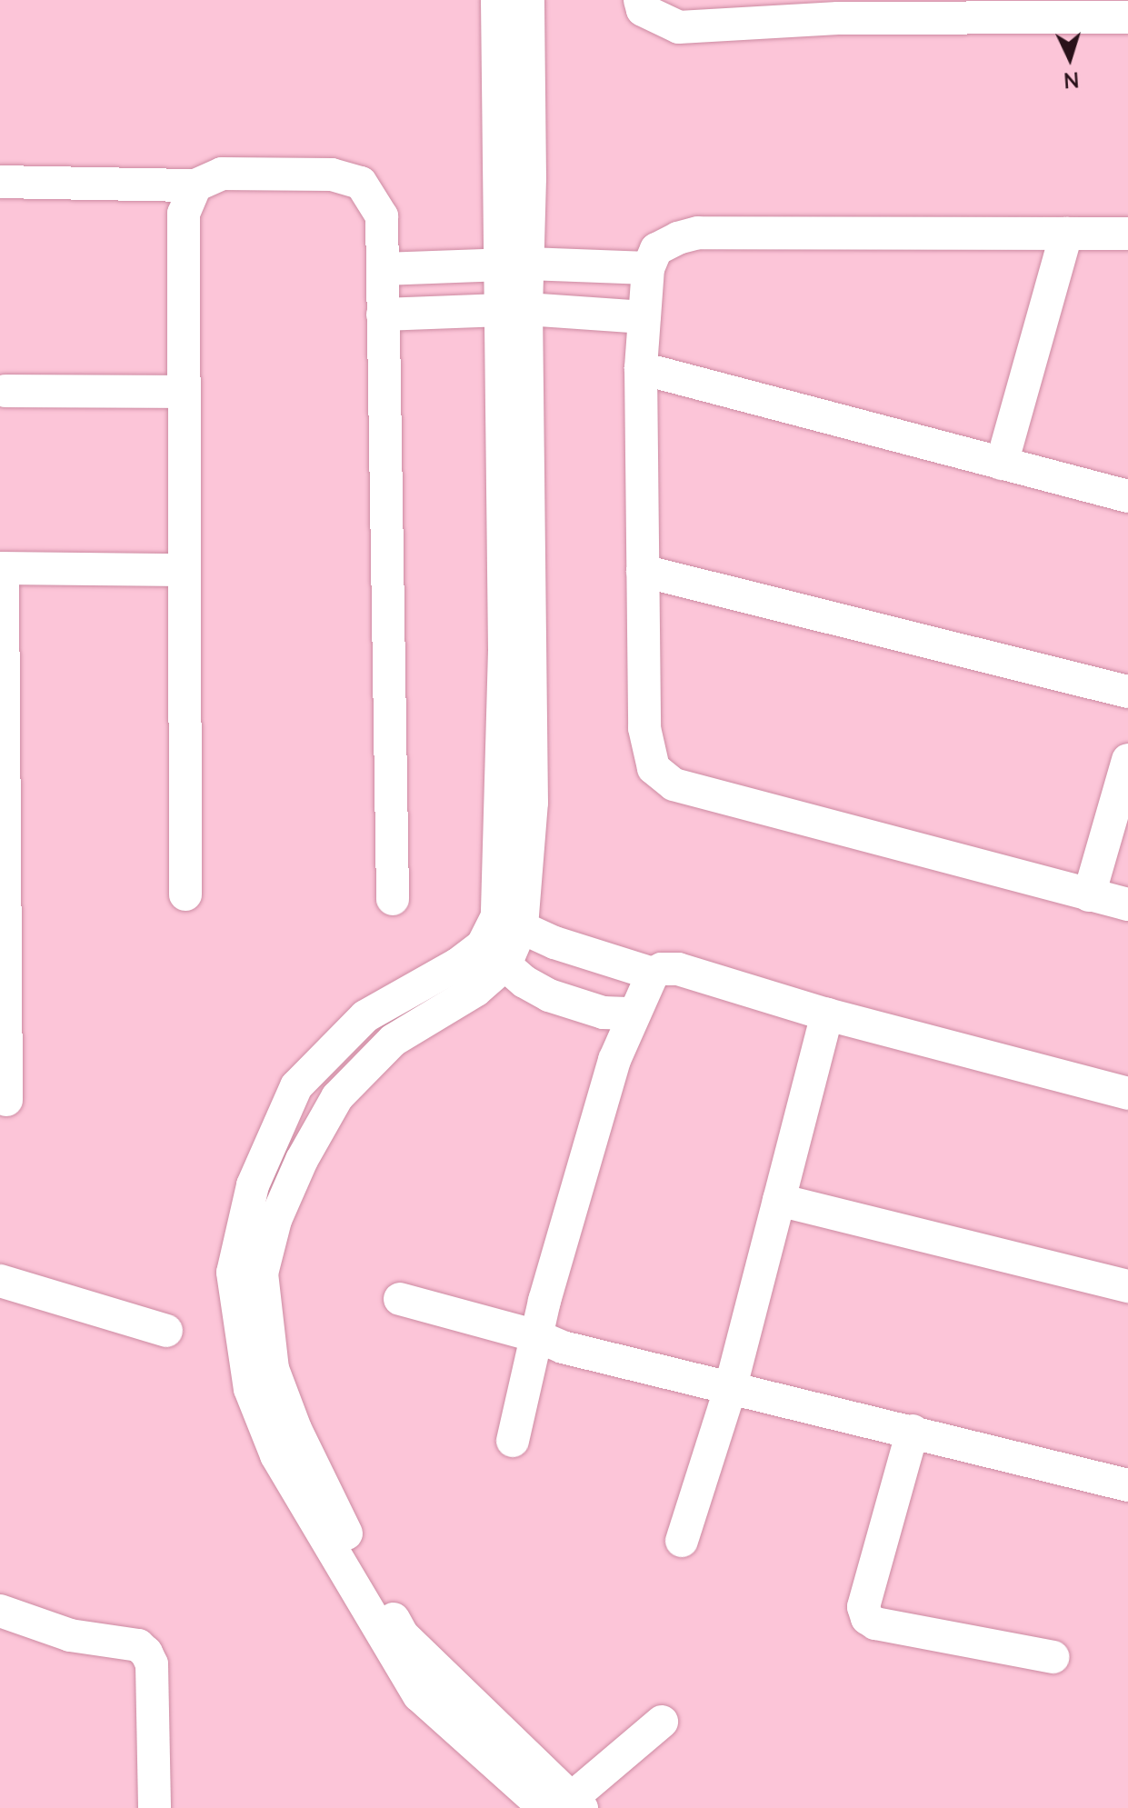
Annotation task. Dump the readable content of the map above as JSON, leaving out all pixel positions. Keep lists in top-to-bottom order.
{
  "north": "bottom"
}
